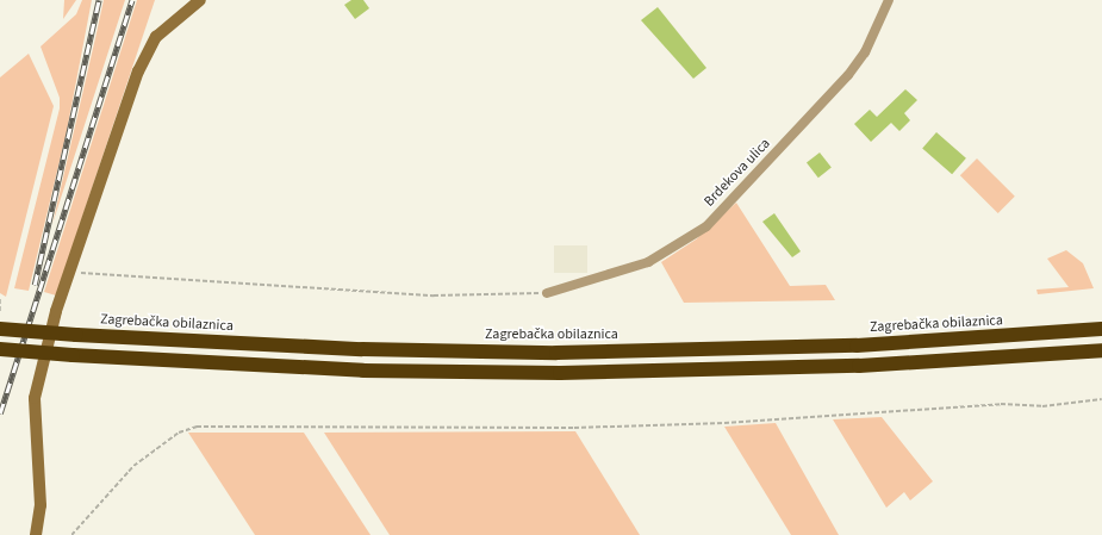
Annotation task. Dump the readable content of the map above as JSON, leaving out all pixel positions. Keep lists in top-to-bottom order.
{
  "streets": {
    "highway": ["Zagrebačka obilaznica"],
    "street": ["Brdekova ulica"]
  }
}
